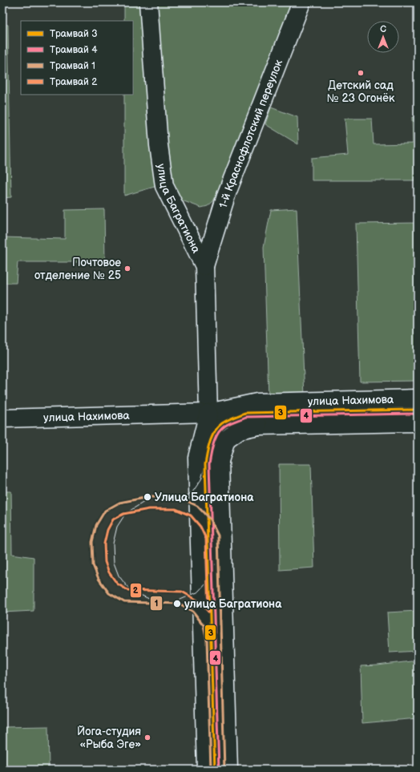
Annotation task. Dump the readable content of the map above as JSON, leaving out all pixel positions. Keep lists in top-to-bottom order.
{
  "streets": {
    "main road": ["1-й Краснофлотский переулок", "улица Багратиона", "улица Нахимова"]
  },
  "crossings": [
    ["1-й Краснофлотский переулок", "улица Багратиона"],
    ["улица Багратиона", "улица Нахимова"]
  ],
  "places": [
    "Детский сад № 23 Огонёк",
    "Почтовое отделение № 25",
    "Улица Багратиона",
    "улица Багратиона",
    "Йога-студия «Рыба Эге»"
  ],
  "lines": [
    "tram line 3",
    "tram line 4",
    "tram line 1",
    "tram line 2"
  ],
  "legend": [
    "Трамвай 3",
    "Трамвай 4",
    "Трамвай 1",
    "Трамвай 2"
  ],
  "north": "top"
}
